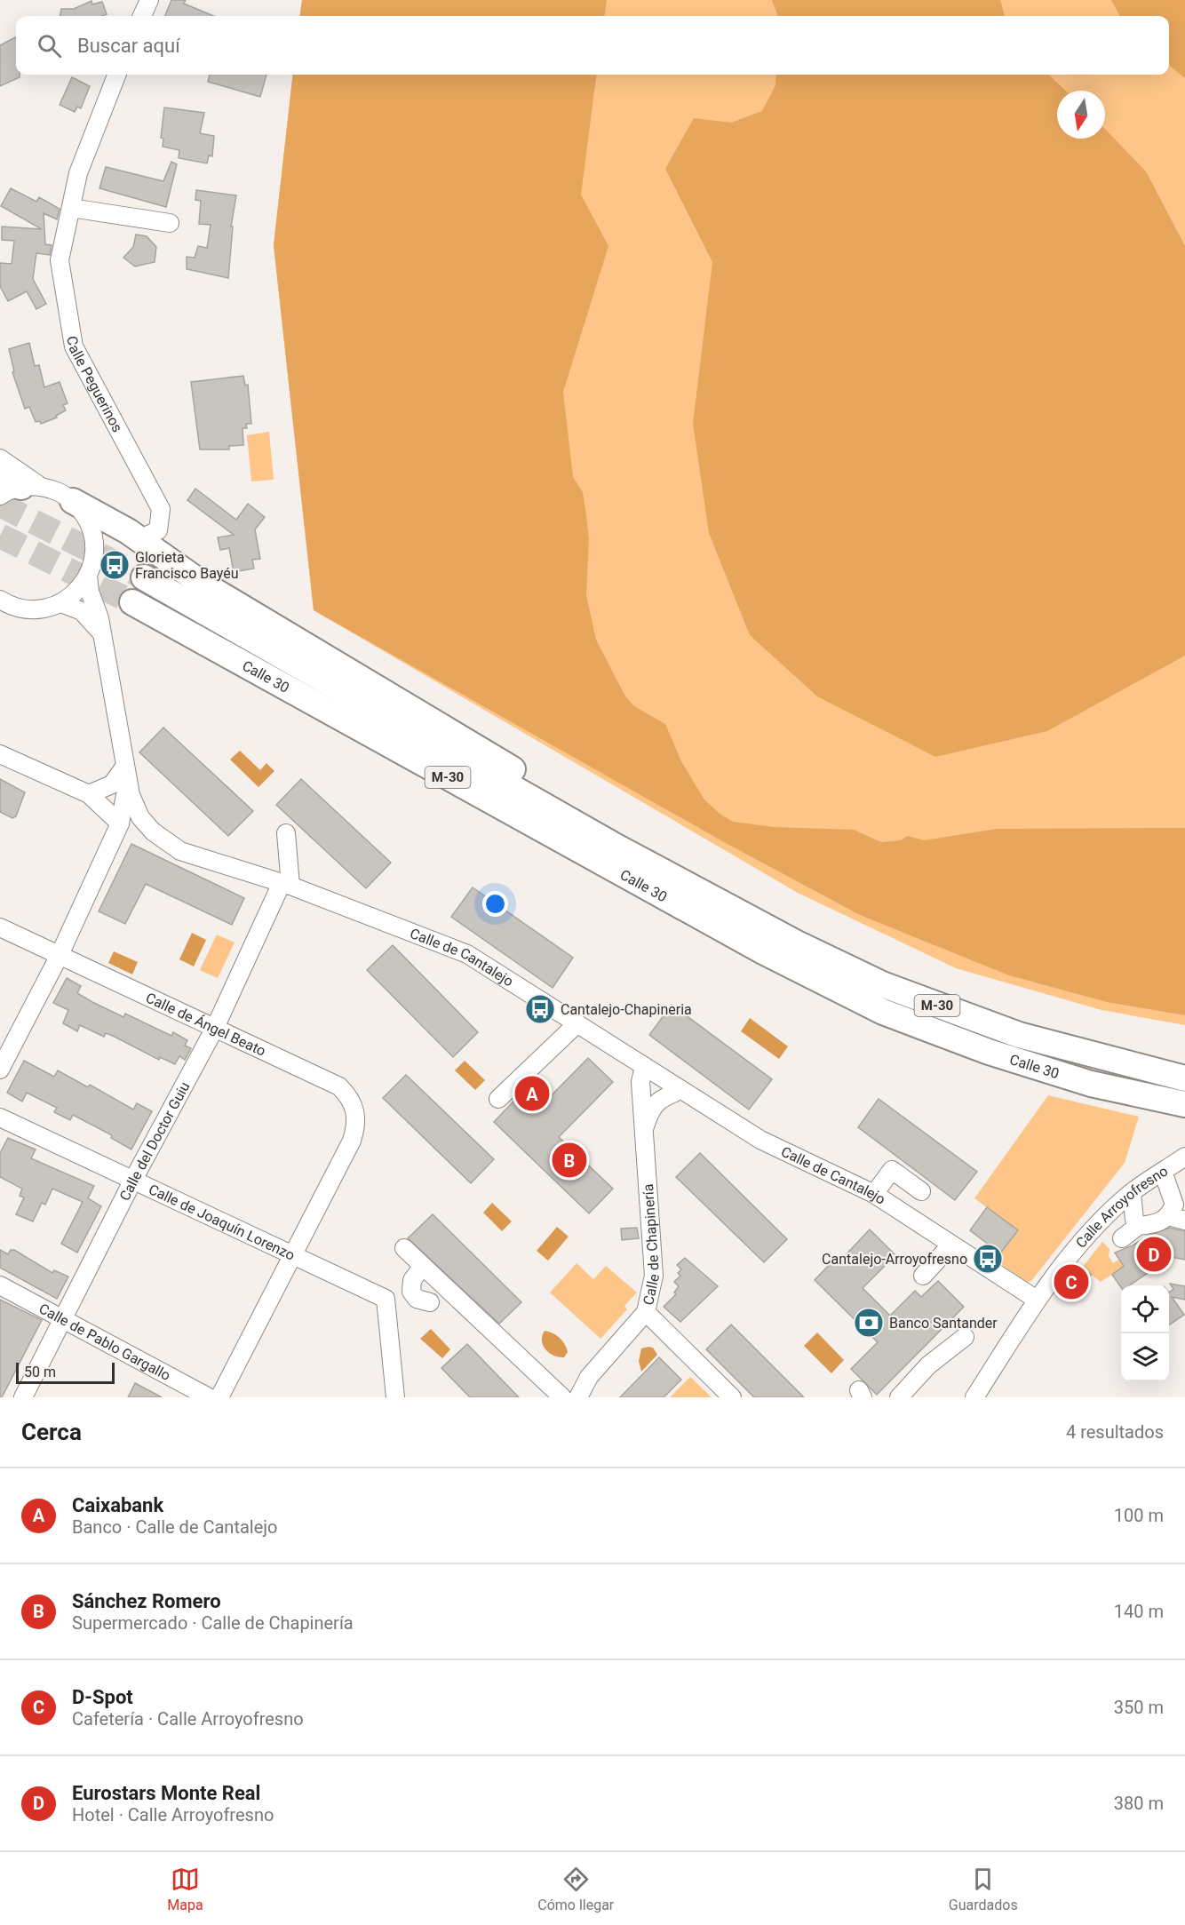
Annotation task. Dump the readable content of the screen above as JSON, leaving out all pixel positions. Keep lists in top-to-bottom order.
{
  "streets": {
    "highway": ["Calle 30", "M-30"],
    "street": [
      "Calle Peguerinos",
      "Calle de Cantalejo",
      "Calle de Ángel Beato",
      "Calle del Doctor Guiu",
      "Calle Arroyofresno",
      "Calle de Joaquín Lorenzo",
      "Calle de Chapinería",
      "Calle de Pablo Gargallo"
    ]
  },
  "crossings": [
    ["Calle de Cantalejo", "Calle del Doctor Guiu"],
    ["Calle de Cantalejo", "Calle Arroyofresno"],
    ["Calle de Cantalejo", "Calle de Chapinería"],
    ["Calle de Ángel Beato", "Calle del Doctor Guiu"],
    ["Calle de Ángel Beato", "Calle de Joaquín Lorenzo"],
    ["Calle del Doctor Guiu", "Calle de Joaquín Lorenzo"],
    ["Calle del Doctor Guiu", "Calle de Pablo Gargallo"]
  ],
  "places": {
    "bus stop": ["Glorieta Francisco Bayéu", "Cantalejo-Chapineria", "Cantalejo-Arroyofresno"],
    "bank": ["Banco Santander"]
  },
  "scale_bar": "50 m",
  "north": "bottom",
  "page": {
    "search": "Buscar aquí",
    "pins": [
      "A",
      "B",
      "D",
      "C"
    ],
    "scale": "50 m",
    "heading": ["Cerca", "4 resultados"],
    "list": [
      {
        "mark": "A",
        "name": "Caixabank",
        "note": "Banco · Calle de Cantalejo",
        "value": "100 m"
      },
      {
        "mark": "B",
        "name": "Sánchez Romero",
        "note": "Supermercado · Calle de Chapinería",
        "value": "140 m"
      },
      {
        "mark": "C",
        "name": "D-Spot",
        "note": "Cafetería · Calle Arroyofresno",
        "value": "350 m"
      },
      {
        "mark": "D",
        "name": "Eurostars Monte Real",
        "note": "Hotel · Calle Arroyofresno",
        "value": "380 m"
      }
    ],
    "nav": ["Mapa", "Cómo llegar", "Guardados"]
  }
}
